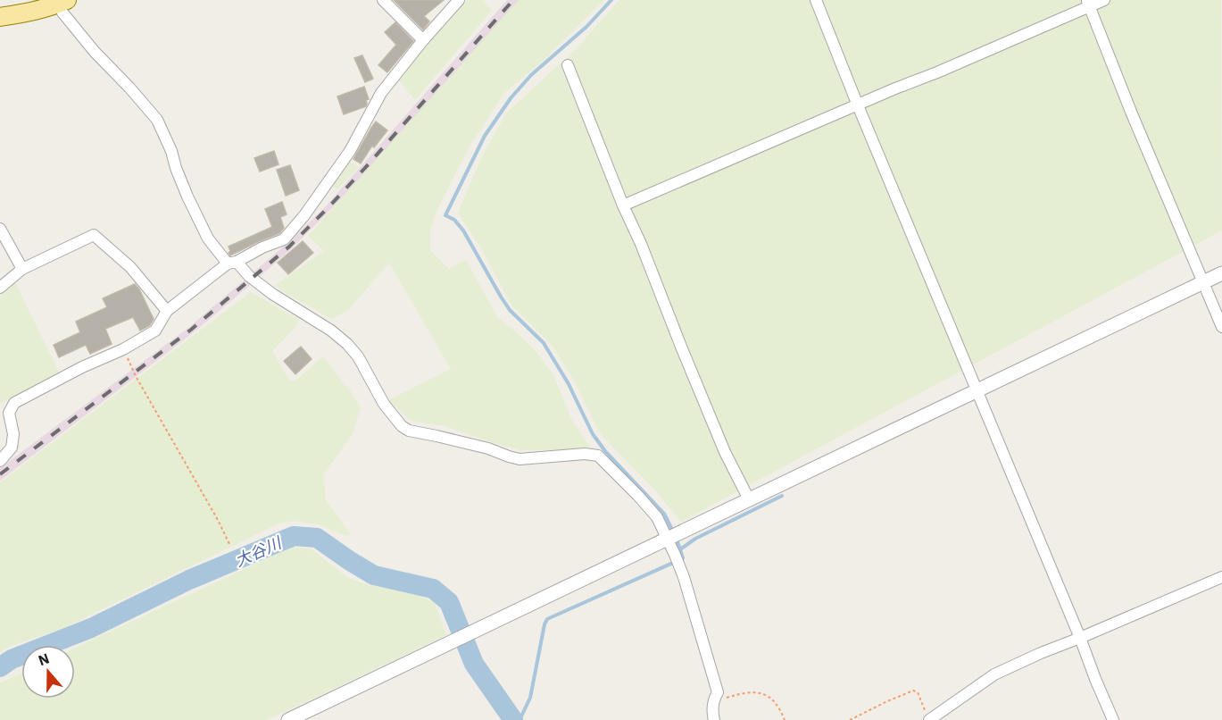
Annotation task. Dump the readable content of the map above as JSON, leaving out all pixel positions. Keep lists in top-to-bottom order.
{
  "water": ["大谷川"],
  "north": "top"
}
